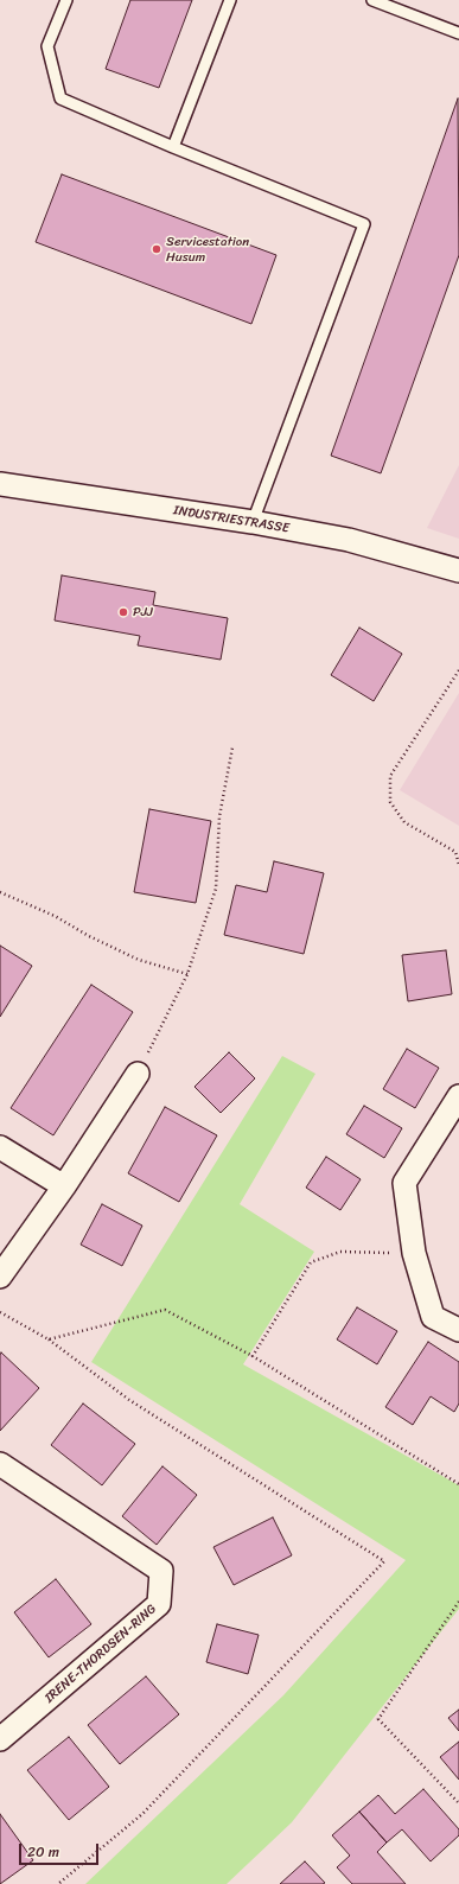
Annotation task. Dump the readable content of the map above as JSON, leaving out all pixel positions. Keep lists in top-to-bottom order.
{
  "streets": {
    "street": ["INDUSTRIESTRASSE", "IRENE-THORDSEN-RING"]
  },
  "places": ["Servicestation Husum", "PJJ"],
  "scale_bar": "20 m"
}
